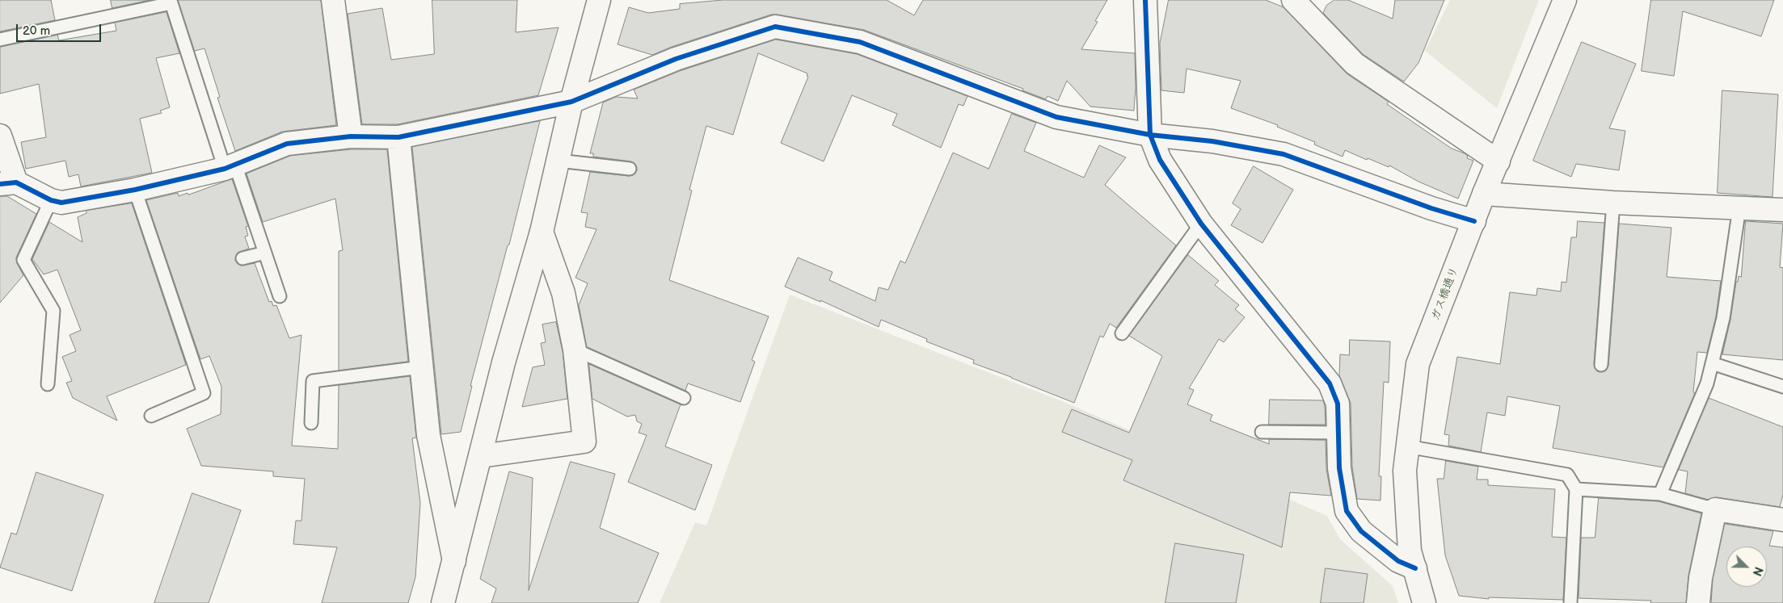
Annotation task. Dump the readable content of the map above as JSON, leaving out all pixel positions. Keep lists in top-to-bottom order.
{
  "streets": {
    "street": ["ガス橋通り"]
  },
  "scale_bar": "20 m",
  "north": "bottom right"
}
